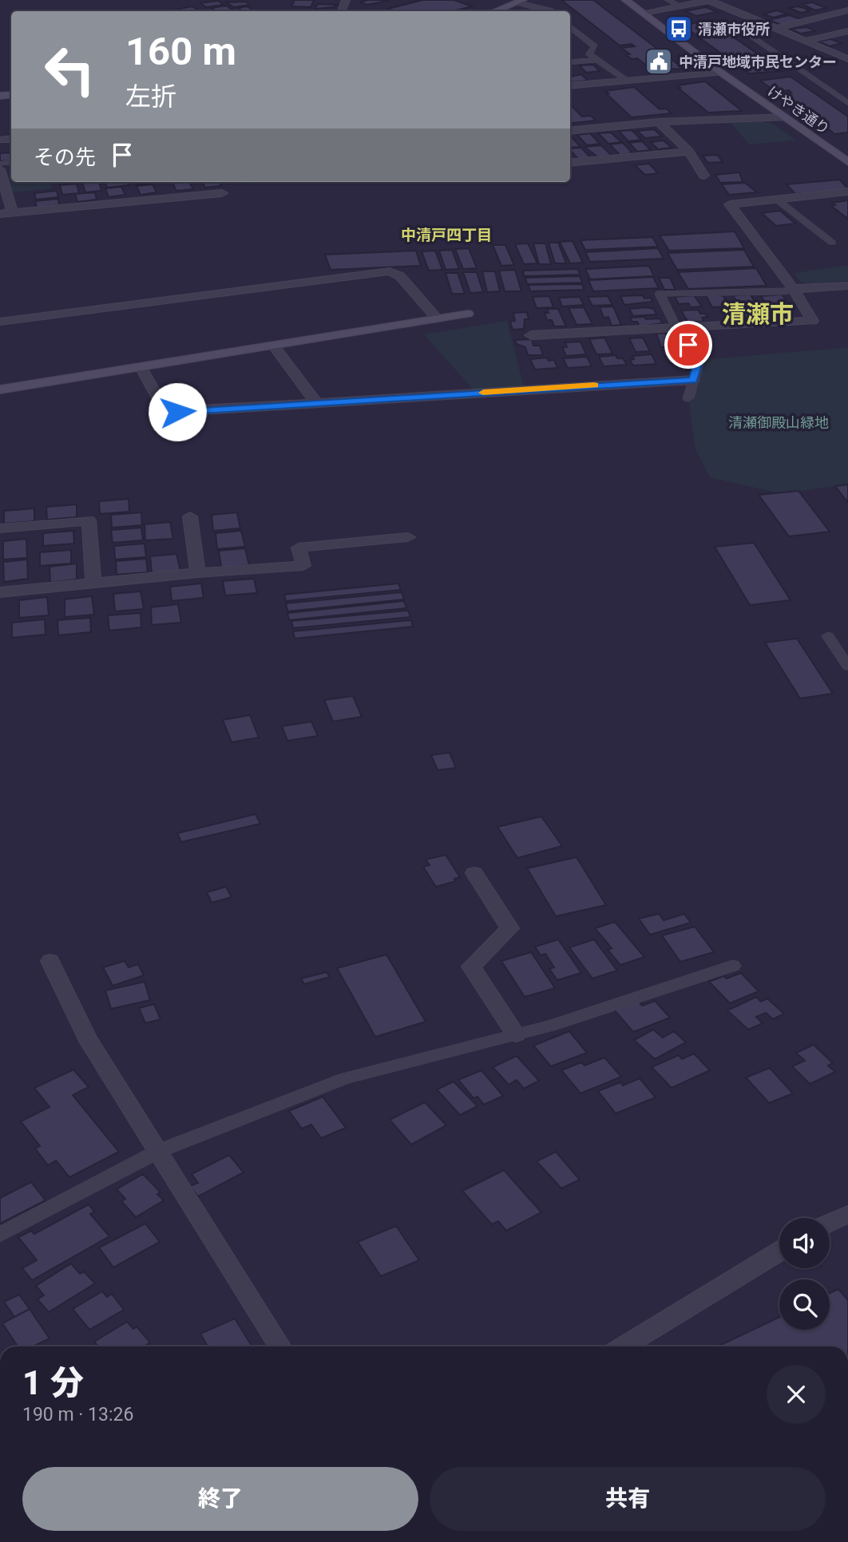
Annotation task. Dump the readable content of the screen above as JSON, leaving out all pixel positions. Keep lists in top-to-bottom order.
{
  "streets": {
    "street": ["けやき通り"]
  },
  "districts": ["中清戸四丁目", "清瀬市"],
  "parks": ["清瀬御殿山緑地"],
  "places": {
    "bus stop": ["清瀬市役所"],
    "public building": ["中清戸地域市民センター"]
  },
  "page": {
    "turn": ["160 m", "左折"],
    "then": "その先",
    "heading": ["1 分", "190 m · 13:26"],
    "buttons": ["終了", "共有"]
  }
}
